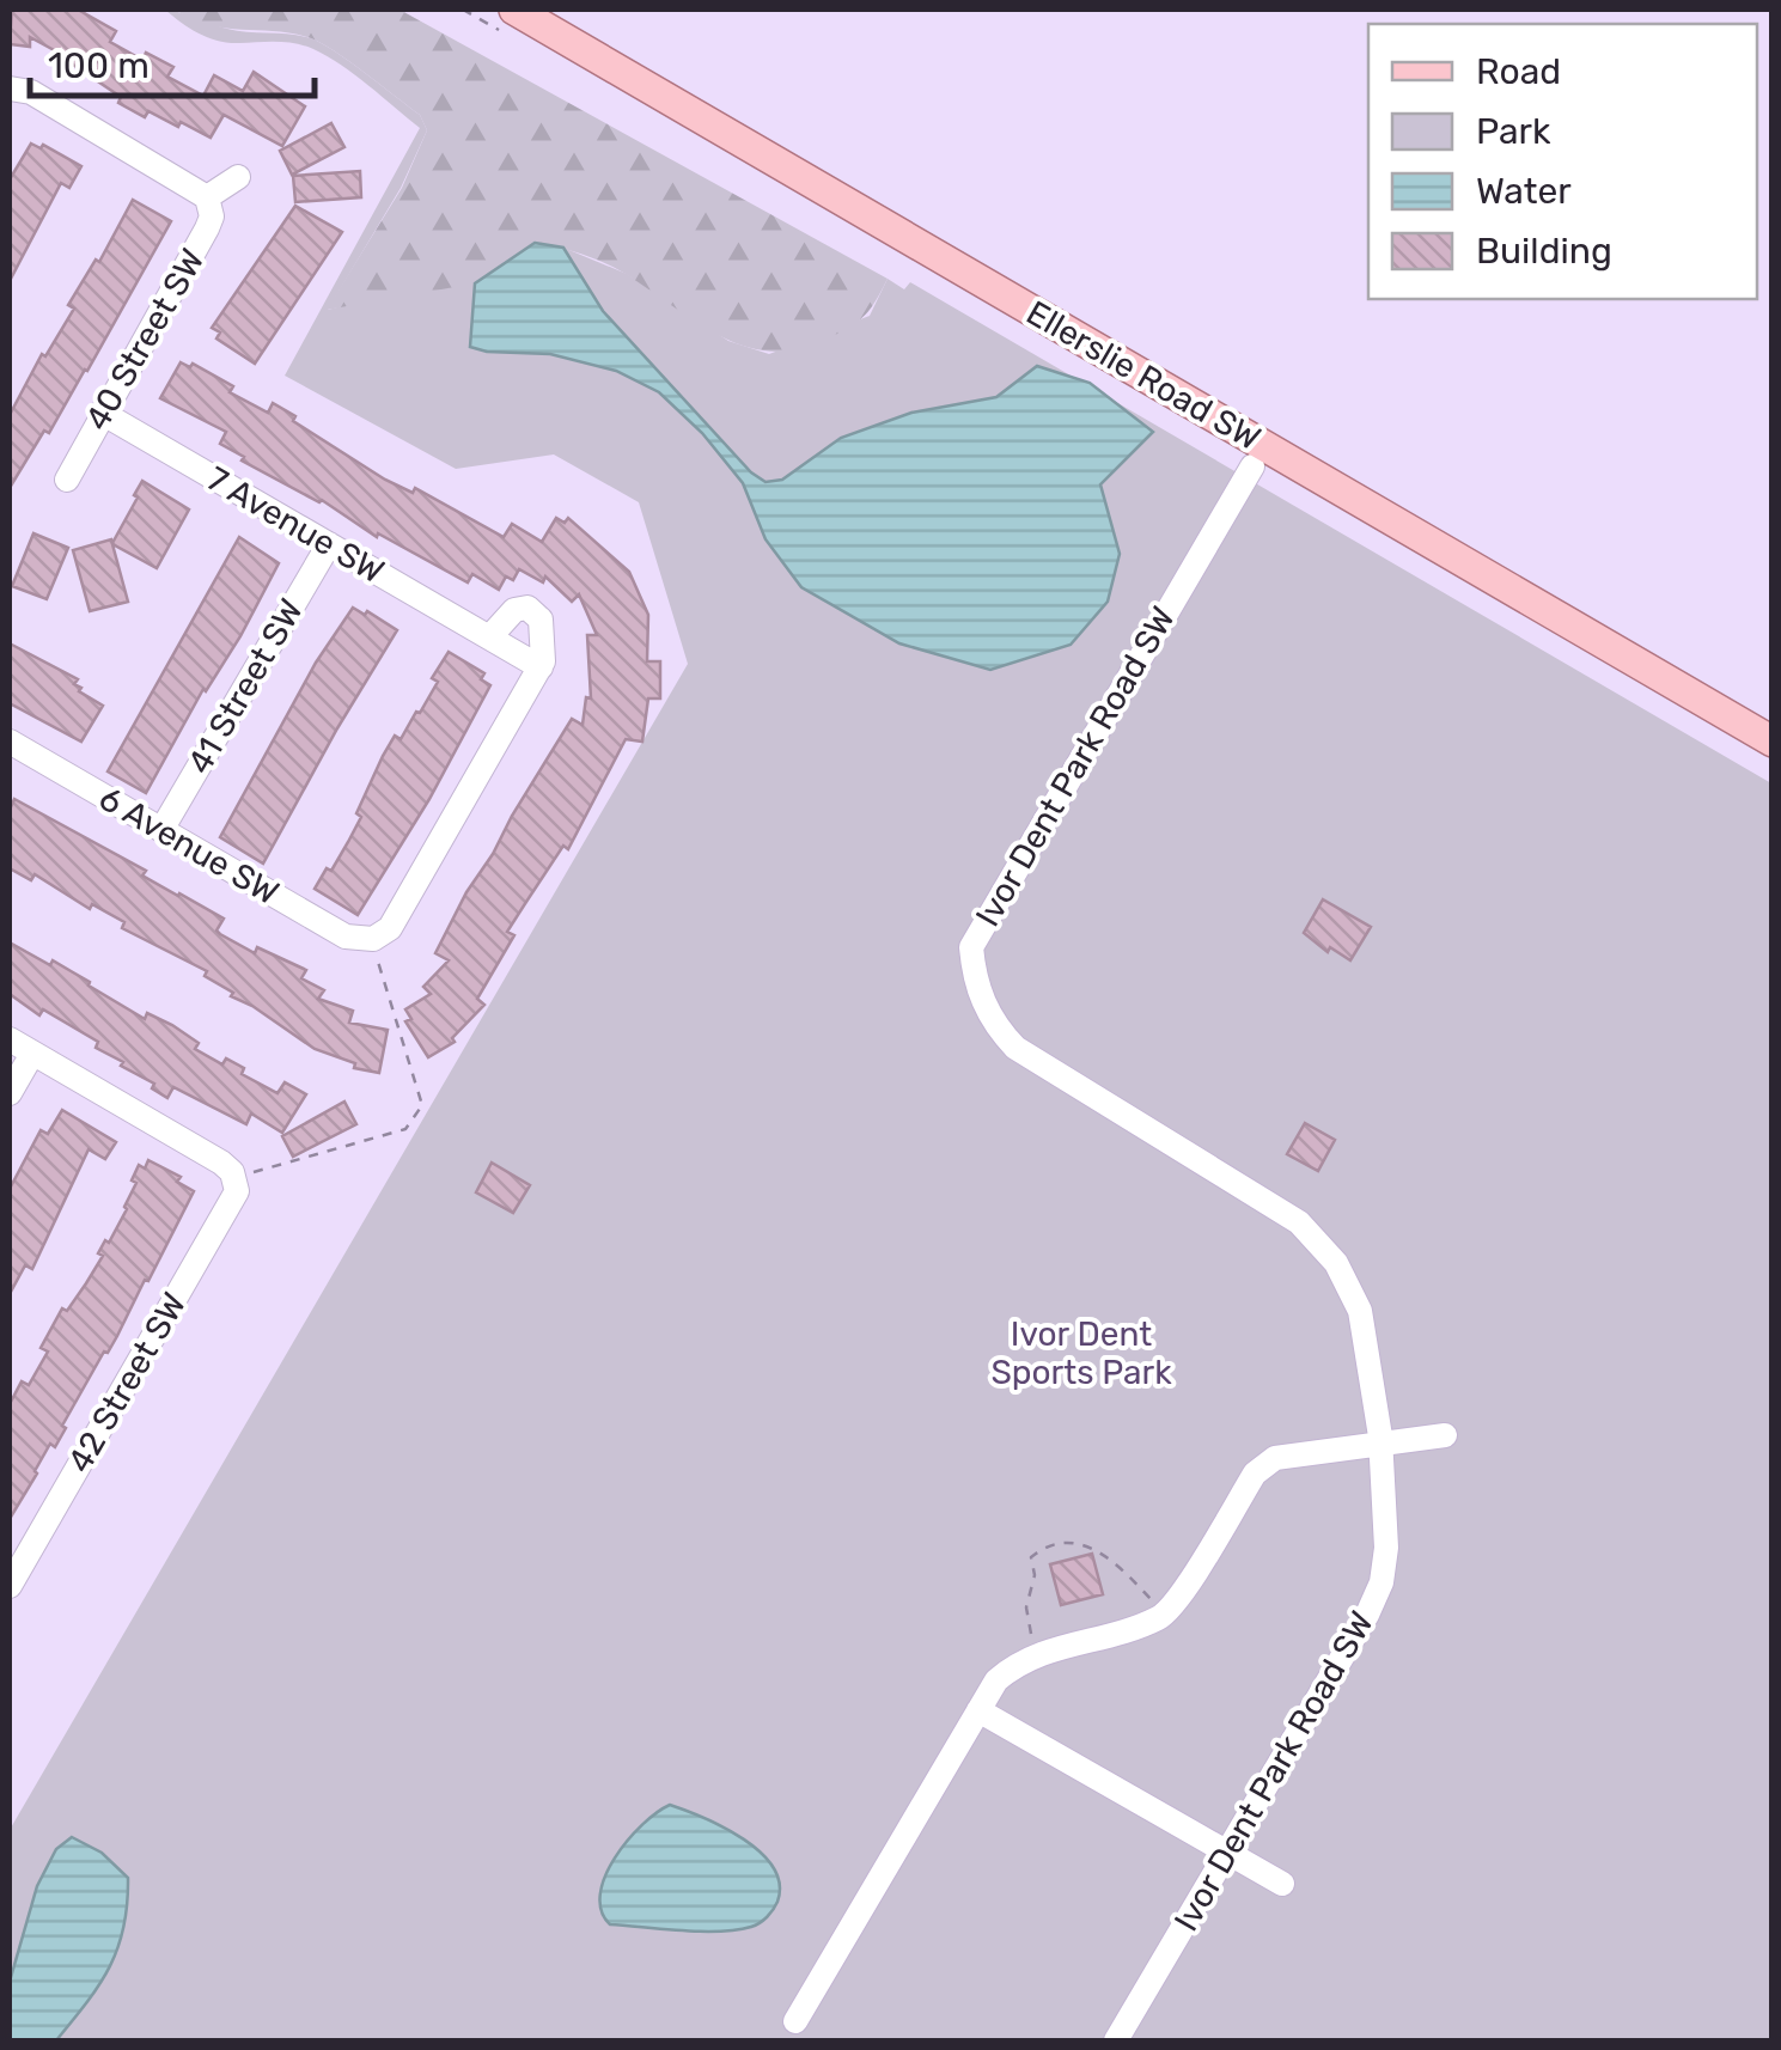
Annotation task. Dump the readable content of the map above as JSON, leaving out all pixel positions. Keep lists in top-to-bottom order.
{
  "streets": {
    "main road": ["Ellerslie Road SW"],
    "street": [
      "40 Street SW",
      "7 Avenue SW",
      "41 Street SW",
      "Ivor Dent Park Road SW",
      "6 Avenue SW",
      "42 Street SW"
    ]
  },
  "crossings": [
    ["40 Street SW", "7 Avenue SW"],
    ["7 Avenue SW", "41 Street SW"],
    ["41 Street SW", "6 Avenue SW"]
  ],
  "parks": ["Ivor Dent Sports Park"],
  "legend": [
    "Road",
    "Park",
    "Water",
    "Building"
  ],
  "scale_bar": "100 m"
}
